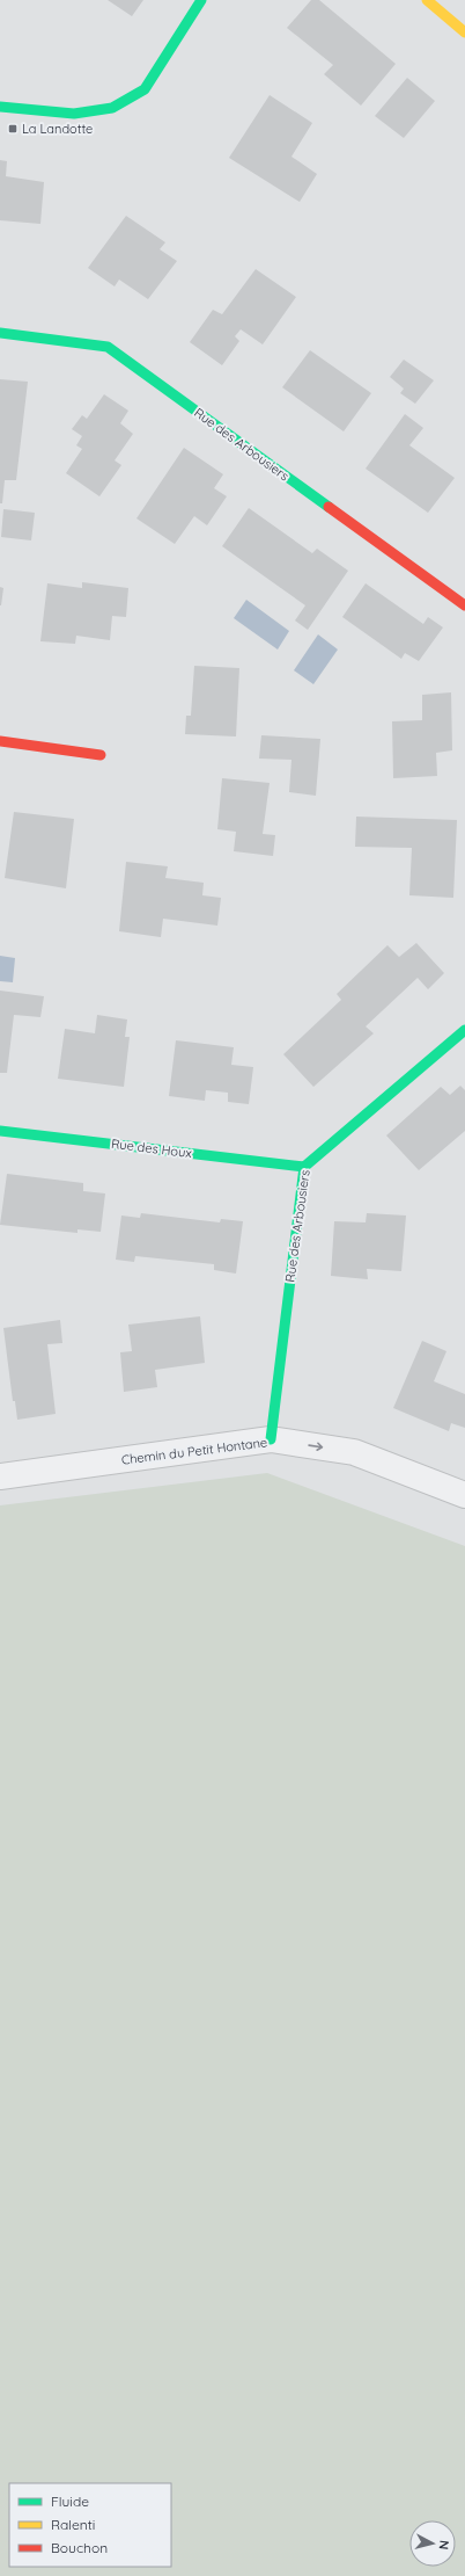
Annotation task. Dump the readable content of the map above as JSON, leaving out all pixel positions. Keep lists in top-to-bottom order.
{
  "streets": {
    "street": ["Rue des Arbousiers", "Rue des Houx", "Chemin du Petit Hontane"]
  },
  "crossings": [
    ["Rue des Arbousiers", "Rue des Houx"],
    ["Rue des Arbousiers", "Chemin du Petit Hontane"]
  ],
  "one_way": ["Chemin du Petit Hontane"],
  "places": {
    "transit": ["La Landotte"]
  },
  "legend": ["Fluide", "Ralenti", "Bouchon"],
  "north": "right"
}
